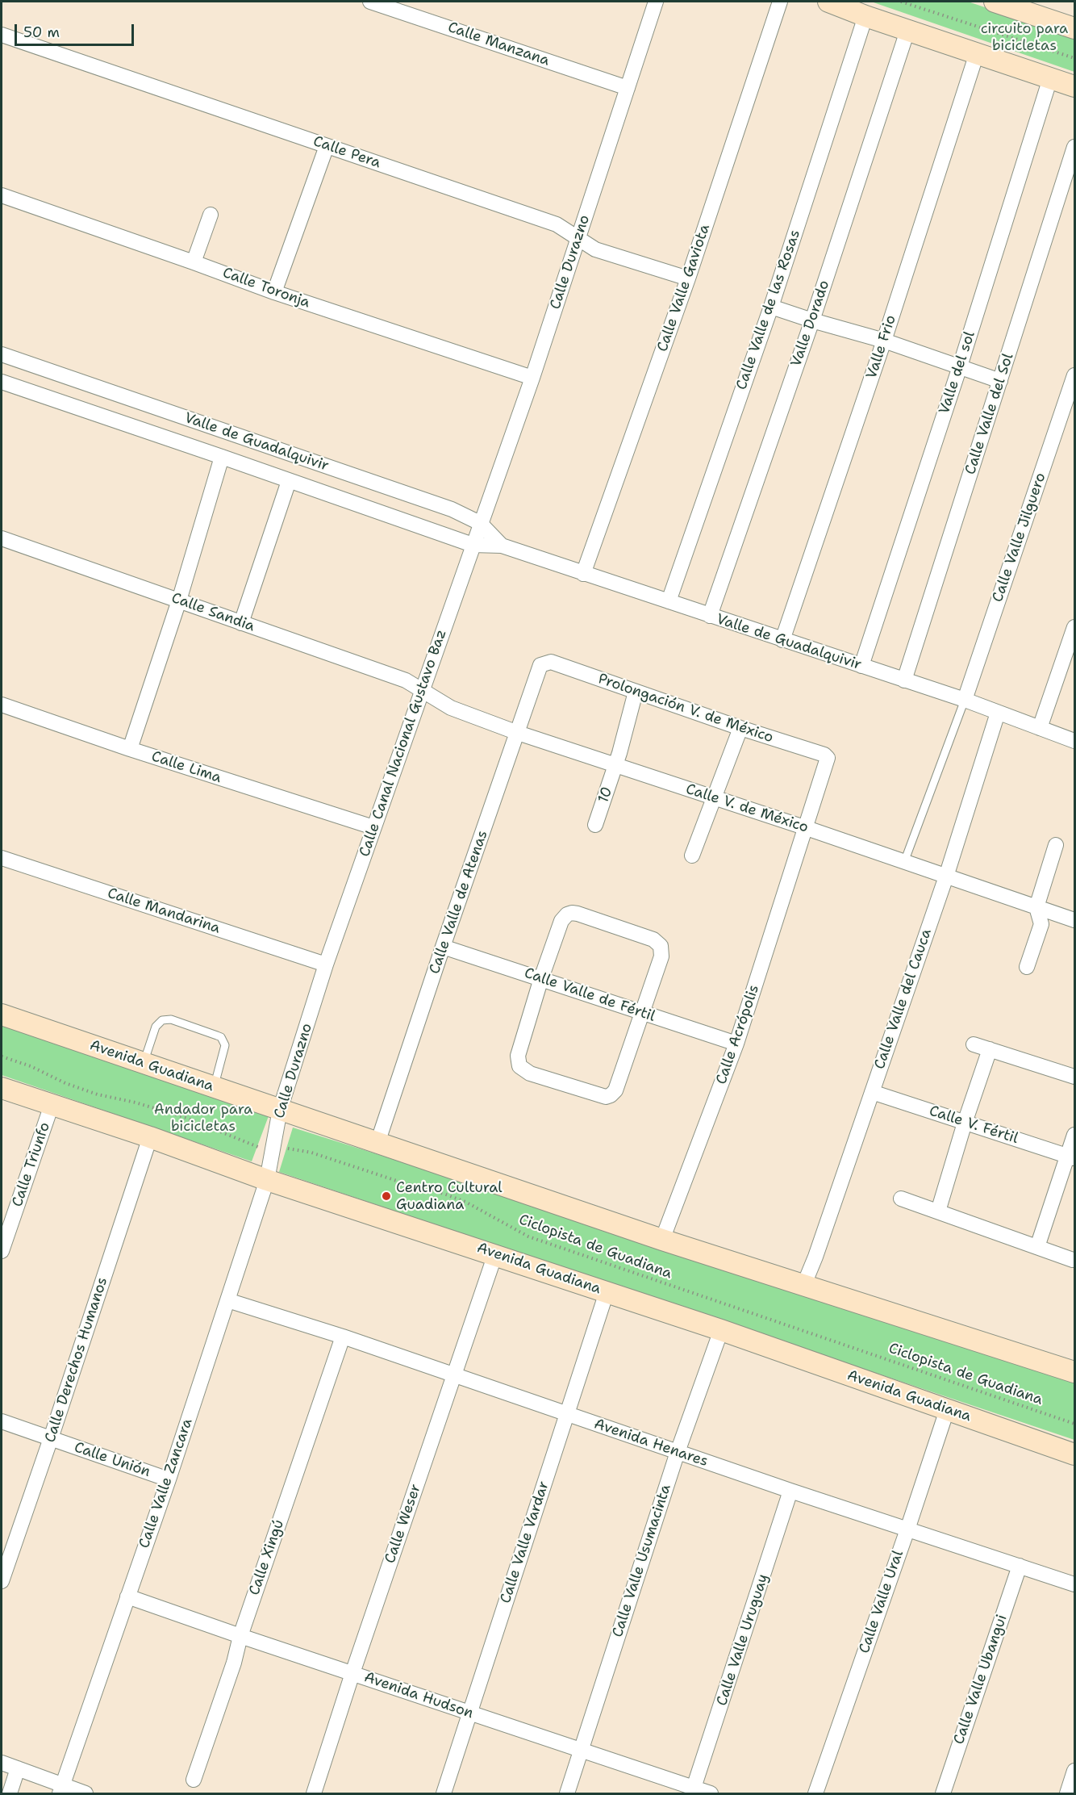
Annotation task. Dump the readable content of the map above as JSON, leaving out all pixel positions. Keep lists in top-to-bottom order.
{
  "streets": {
    "street": [
      "Calle Manzana",
      "Calle Pera",
      "Calle Durazno",
      "Calle Toronja",
      "Calle Valle Gaviota",
      "Calle Valle de las Rosas",
      "Valle Dorado",
      "Valle Frio",
      "Valle del sol",
      "Calle Valle del Sol",
      "Valle de Guadalquivir",
      "Calle Valle Jilguero",
      "Calle Sandia",
      "Prolongación V. de México",
      "Calle Canal Nacional Gustavo Baz",
      "Calle Lima",
      "10",
      "Calle V. de México",
      "Calle Valle de Atenas",
      "Calle Mandarina",
      "Calle Valle de Fértil",
      "Calle Valle del Cauca",
      "Calle Acrópolis",
      "Avenida Guadiana",
      "Calle V. Fértil",
      "Calle Triunfo",
      "Calle Derechos Humanos",
      "Avenida Henares",
      "Calle Unión",
      "Calle Valle Zancara",
      "Calle Weser",
      "Calle Valle Vardar",
      "Calle Xingú",
      "Calle Valle Usumacinta",
      "Calle Valle Ural",
      "Calle Valle Uruguay",
      "Calle Valle Ubangui",
      "Avenida Hudson"
    ],
    "path": ["Ciclopista de Guadiana"]
  },
  "crossings": [
    ["Calle Manzana", "Calle Durazno"],
    ["Calle Pera", "Calle Durazno"],
    ["Calle Pera", "Calle Valle Gaviota"],
    ["Calle Durazno", "Calle Toronja"],
    ["Calle Durazno", "Valle de Guadalquivir"],
    ["Calle Durazno", "Calle Canal Nacional Gustavo Baz"],
    ["Calle Durazno", "Calle Mandarina"],
    ["Calle Durazno", "Avenida Guadiana"],
    ["Calle Durazno", "Ciclopista de Guadiana"],
    ["Calle Durazno", "Calle Valle Zancara"],
    ["Calle Valle Gaviota", "Valle de Guadalquivir"],
    ["Calle Valle de las Rosas", "Valle de Guadalquivir"],
    ["Valle Dorado", "Valle de Guadalquivir"],
    ["Valle Frio", "Valle de Guadalquivir"],
    ["Valle del sol", "Valle de Guadalquivir"],
    ["Calle Valle del Sol", "Valle de Guadalquivir"],
    ["Valle de Guadalquivir", "Calle Valle Jilguero"],
    ["Valle de Guadalquivir", "Calle Canal Nacional Gustavo Baz"],
    ["Valle de Guadalquivir", "Calle Valle del Cauca"],
    ["Calle Sandia", "Calle Canal Nacional Gustavo Baz"],
    ["Calle Sandia", "Calle V. de México"],
    ["Prolongación V. de México", "10"],
    ["Prolongación V. de México", "Calle Valle de Atenas"],
    ["Prolongación V. de México", "Calle Acrópolis"],
    ["Calle Canal Nacional Gustavo Baz", "Calle Lima"],
    ["Calle Canal Nacional Gustavo Baz", "Calle V. de México"],
    ["Calle Canal Nacional Gustavo Baz", "Calle Mandarina"],
    ["10", "Calle V. de México"],
    ["Calle V. de México", "Calle Valle de Atenas"],
    ["Calle V. de México", "Calle Valle del Cauca"],
    ["Calle V. de México", "Calle Acrópolis"],
    ["Calle Valle de Atenas", "Calle Valle de Fértil"],
    ["Calle Valle de Atenas", "Avenida Guadiana"],
    ["Calle Valle de Fértil", "Calle Acrópolis"],
    ["Calle Valle del Cauca", "Avenida Guadiana"],
    ["Calle Valle del Cauca", "Calle V. Fértil"],
    ["Calle Acrópolis", "Avenida Guadiana"],
    ["Avenida Guadiana", "Calle Triunfo"],
    ["Avenida Guadiana", "Calle Derechos Humanos"],
    ["Avenida Guadiana", "Calle Valle Zancara"],
    ["Avenida Guadiana", "Calle Weser"],
    ["Avenida Guadiana", "Calle Valle Vardar"],
    ["Avenida Guadiana", "Calle Valle Usumacinta"],
    ["Avenida Guadiana", "Calle Valle Ural"],
    ["Calle Derechos Humanos", "Calle Unión"],
    ["Avenida Henares", "Calle Valle Zancara"],
    ["Avenida Henares", "Calle Weser"],
    ["Avenida Henares", "Calle Valle Vardar"],
    ["Avenida Henares", "Calle Xingú"],
    ["Avenida Henares", "Calle Valle Usumacinta"],
    ["Avenida Henares", "Calle Valle Ural"],
    ["Avenida Henares", "Calle Valle Uruguay"],
    ["Avenida Henares", "Calle Valle Ubangui"],
    ["Calle Unión", "Calle Valle Zancara"],
    ["Calle Valle Zancara", "Avenida Hudson"],
    ["Calle Weser", "Avenida Hudson"],
    ["Calle Valle Vardar", "Avenida Hudson"],
    ["Calle Xingú", "Avenida Hudson"],
    ["Calle Valle Usumacinta", "Avenida Hudson"],
    ["Calle Valle Uruguay", "Avenida Hudson"]
  ],
  "parks": ["circuito para bicicletas", "Andador para bicicletas"],
  "places": ["Centro Cultural Guadiana"],
  "scale_bar": "50 m"
}
